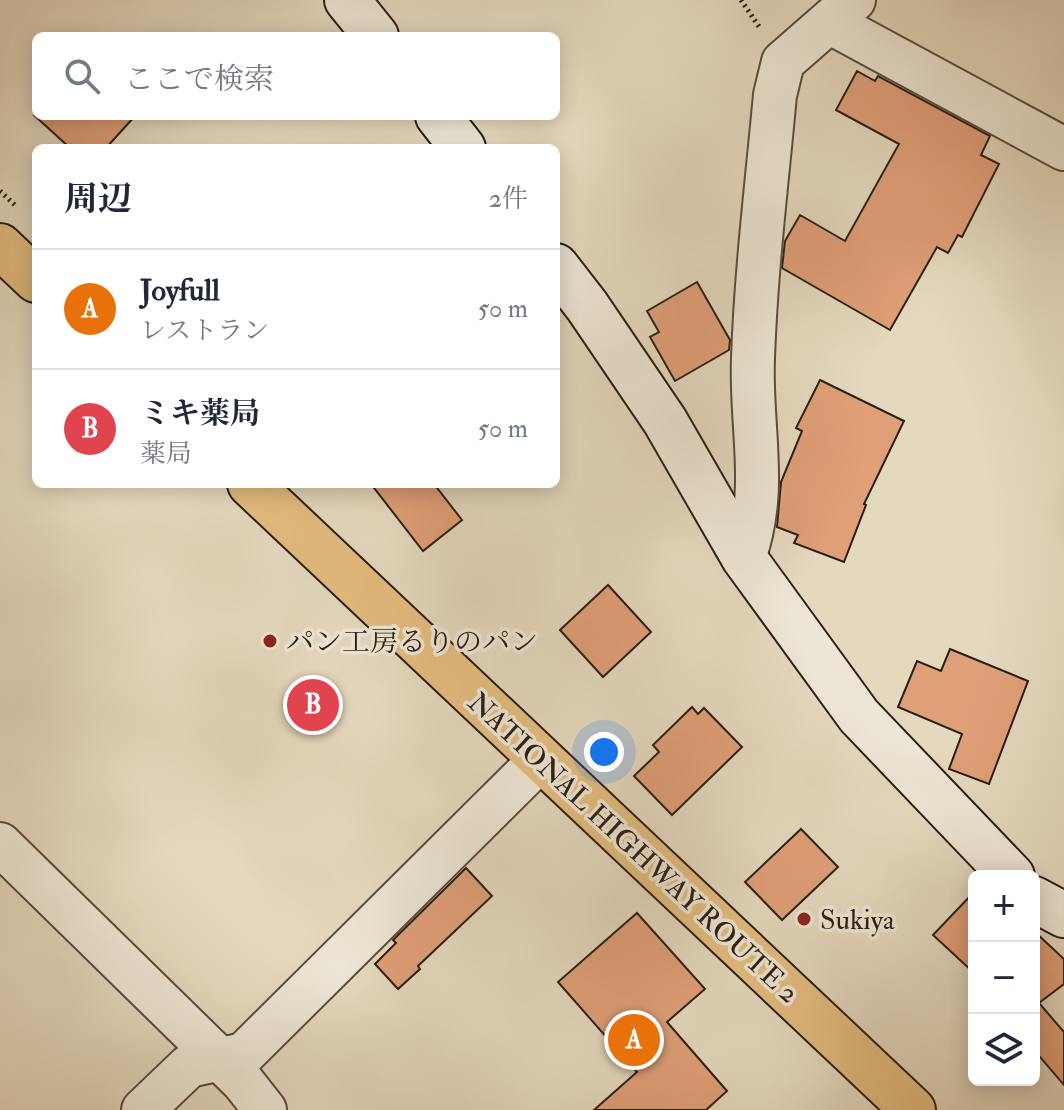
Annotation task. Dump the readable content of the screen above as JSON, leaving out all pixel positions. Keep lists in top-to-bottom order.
{
  "streets": {
    "highway": ["NATIONAL HIGHWAY ROUTE 2"]
  },
  "places": ["パン工房るりのパン", "Sukiya"],
  "page": {
    "search": "ここで検索",
    "heading": ["周辺", "2件"],
    "list": [
      {
        "mark": "A",
        "name": "Joyfull",
        "note": "レストラン",
        "value": "50 m"
      },
      {
        "mark": "B",
        "name": "ミキ薬局",
        "note": "薬局",
        "value": "50 m"
      }
    ],
    "pins": ["B", "A"],
    "map_buttons": ["+", "−"]
  }
}
